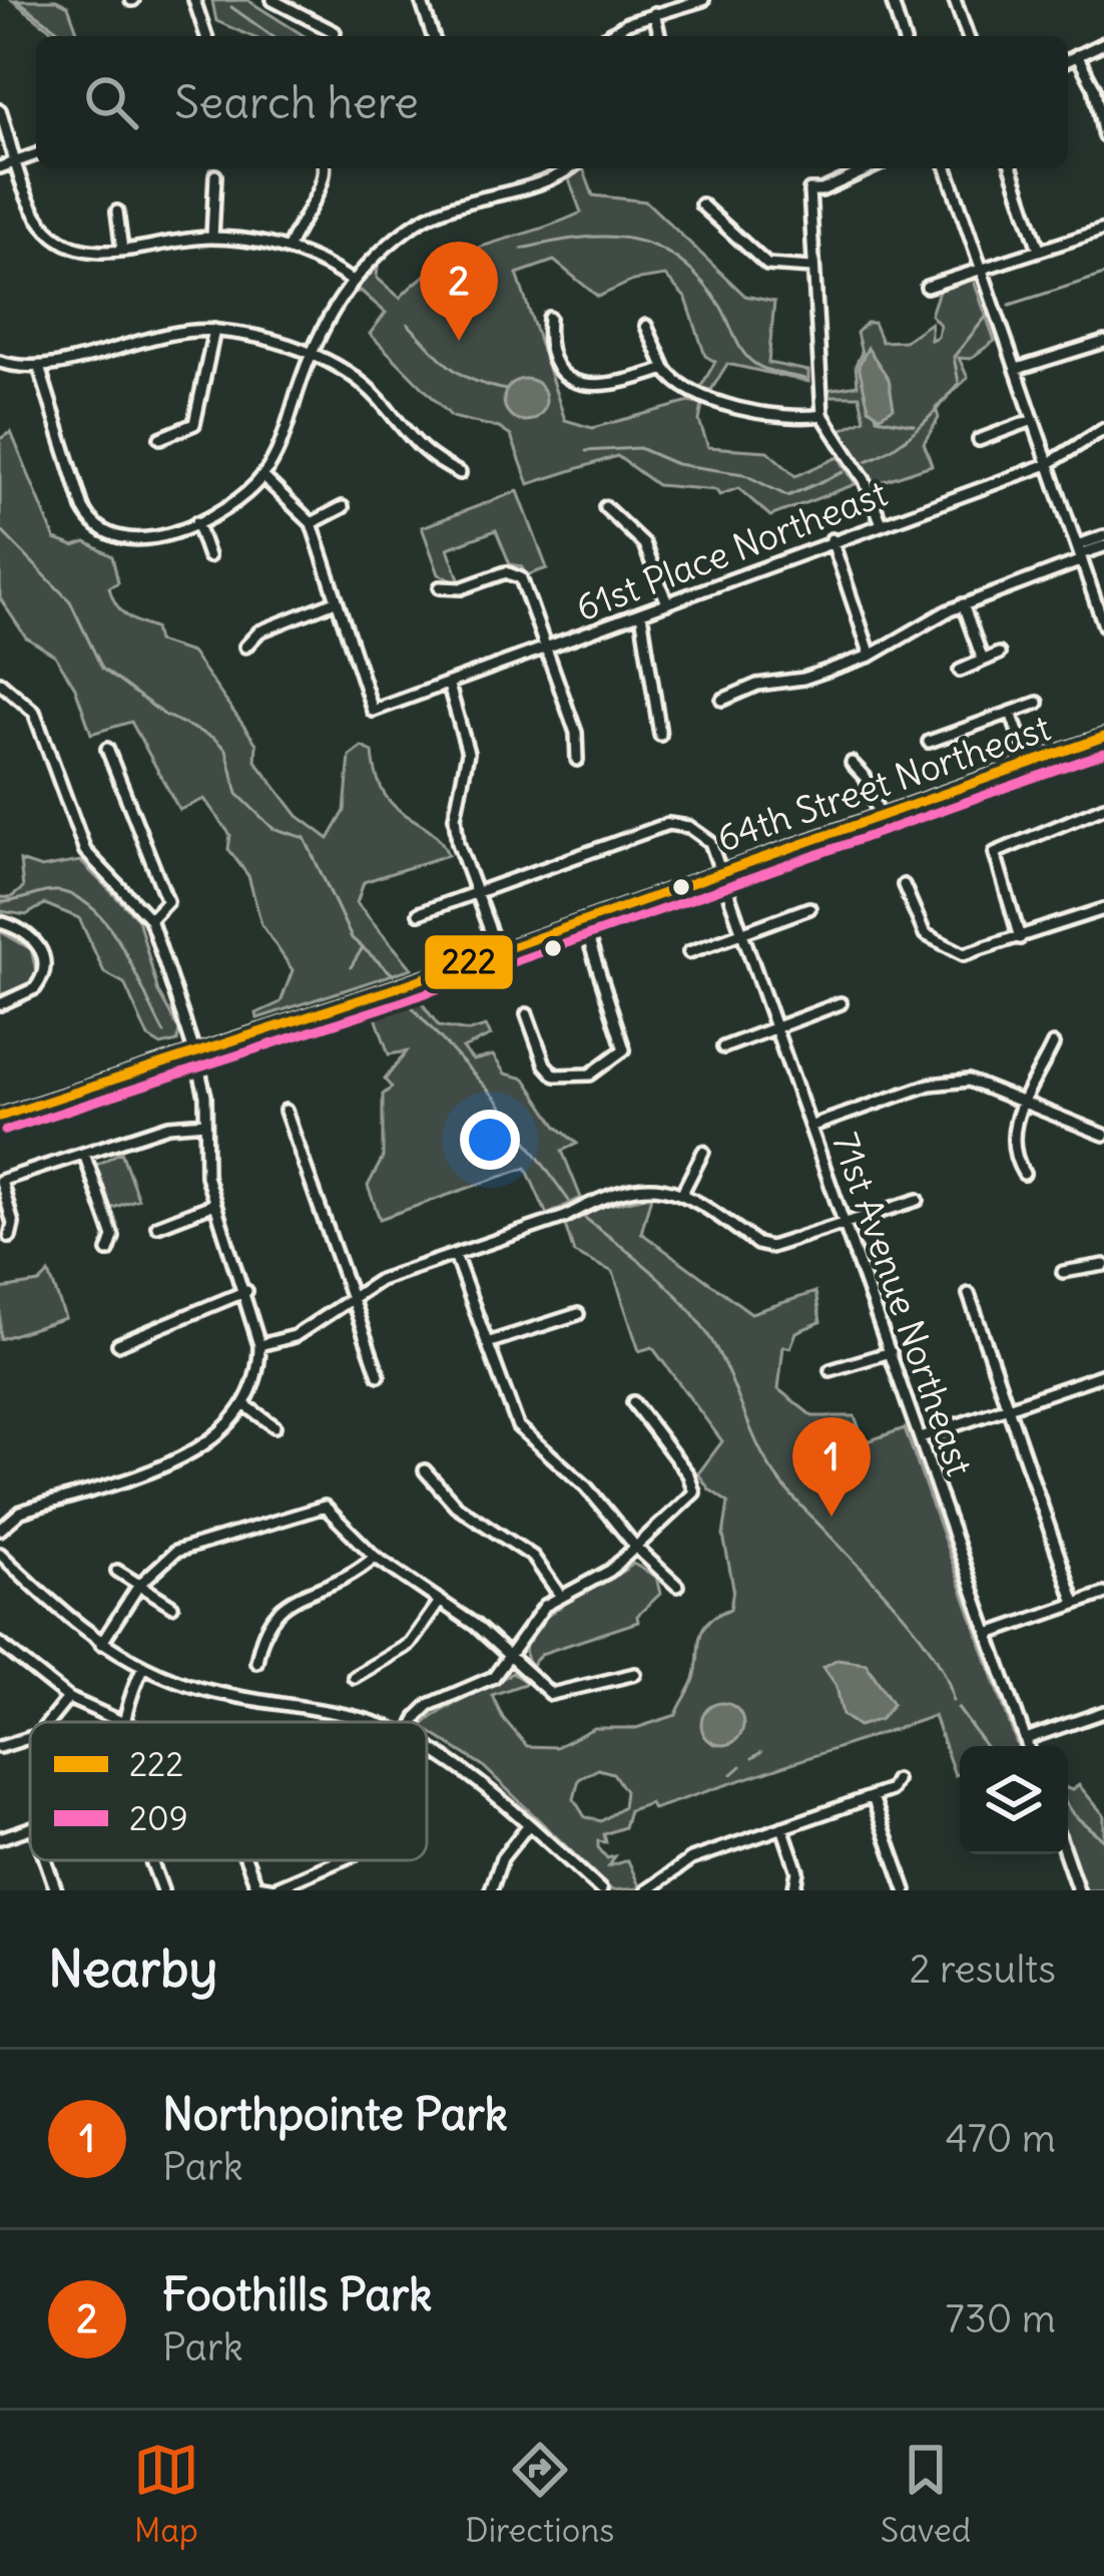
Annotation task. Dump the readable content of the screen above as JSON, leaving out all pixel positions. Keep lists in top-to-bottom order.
{
  "streets": {
    "main road": ["64th Street Northeast"],
    "street": ["61st Place Northeast", "71st Avenue Northeast"]
  },
  "crossings": [
    ["64th Street Northeast", "71st Avenue Northeast"]
  ],
  "lines": ["transit line 222", "transit line 209"],
  "legend": ["222", "209"],
  "page": {
    "search": "Search here",
    "pins": ["2", "1"],
    "heading": ["Nearby", "2 results"],
    "list": [
      {
        "mark": "1",
        "name": "Northpointe Park",
        "note": "Park",
        "value": "470 m"
      },
      {
        "mark": "2",
        "name": "Foothills Park",
        "note": "Park",
        "value": "730 m"
      }
    ],
    "nav": ["Map", "Directions", "Saved"]
  }
}
